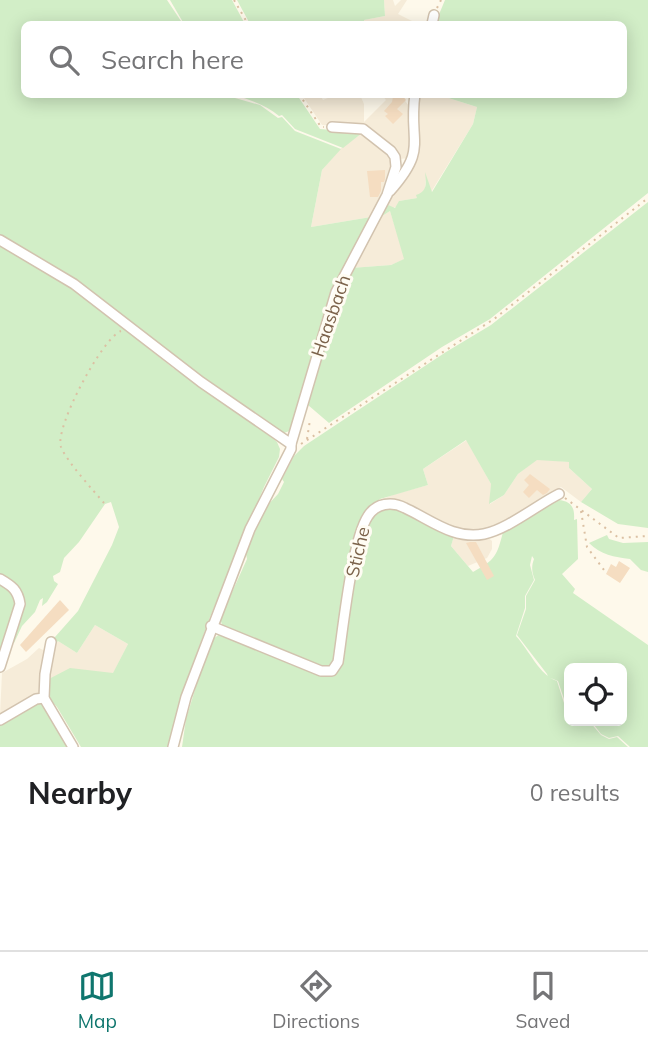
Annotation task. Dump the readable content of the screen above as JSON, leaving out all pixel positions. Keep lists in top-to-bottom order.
{
  "streets": {
    "street": ["Haasbach", "Stiche"]
  },
  "crossings": [
    ["Haasbach", "Stiche"]
  ],
  "page": {
    "search": "Search here",
    "heading": ["Nearby", "0 results"],
    "nav": ["Map", "Directions", "Saved"]
  }
}
